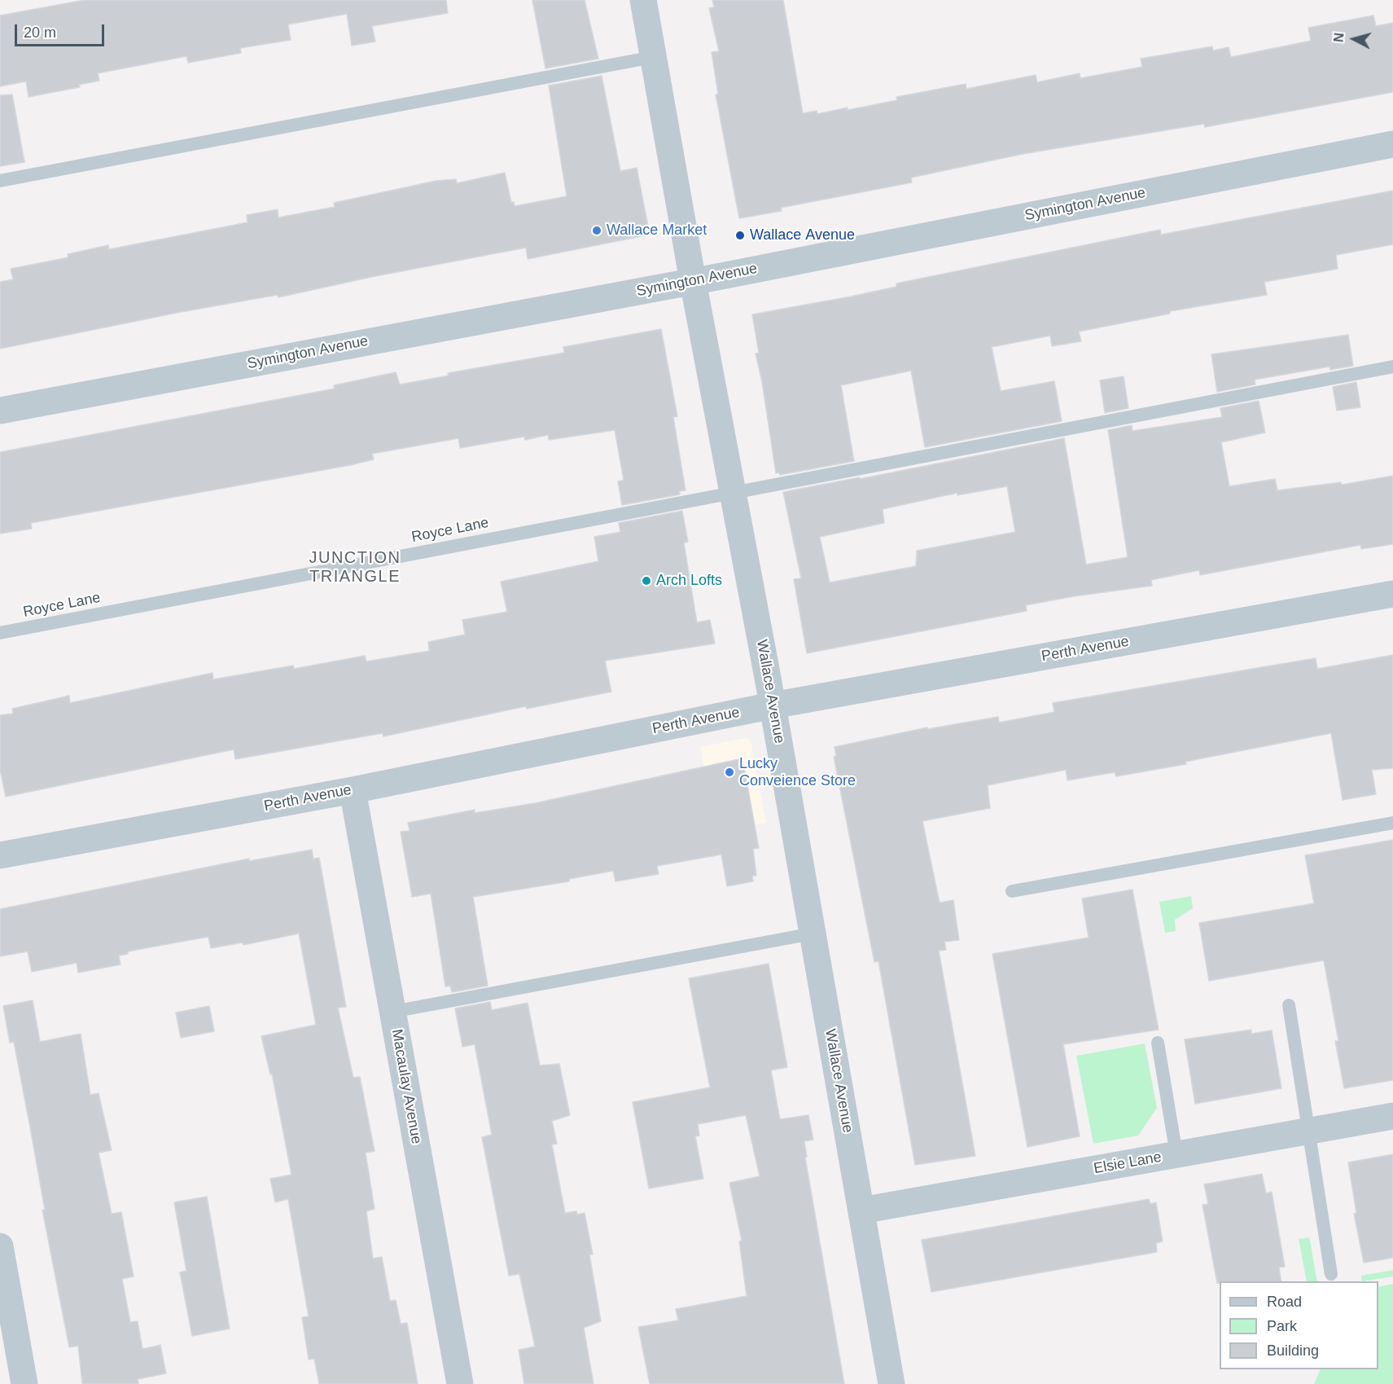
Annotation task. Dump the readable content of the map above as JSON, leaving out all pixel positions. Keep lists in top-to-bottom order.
{
  "streets": {
    "street": [
      "Symington Avenue",
      "Perth Avenue",
      "Wallace Avenue",
      "Macaulay Avenue",
      "Elsie Lane"
    ],
    "lane": ["Royce Lane"]
  },
  "crossings": [
    ["Symington Avenue", "Wallace Avenue"],
    ["Royce Lane", "Wallace Avenue"],
    ["Perth Avenue", "Wallace Avenue"],
    ["Perth Avenue", "Macaulay Avenue"],
    ["Wallace Avenue", "Elsie Lane"]
  ],
  "districts": ["JUNCTION TRIANGLE"],
  "places": [
    "Wallace Market",
    "Wallace Avenue",
    "Arch Lofts",
    "Lucky Conveience Store"
  ],
  "legend": ["Road", "Park", "Building"],
  "scale_bar": "20 m",
  "north": "left"
}
